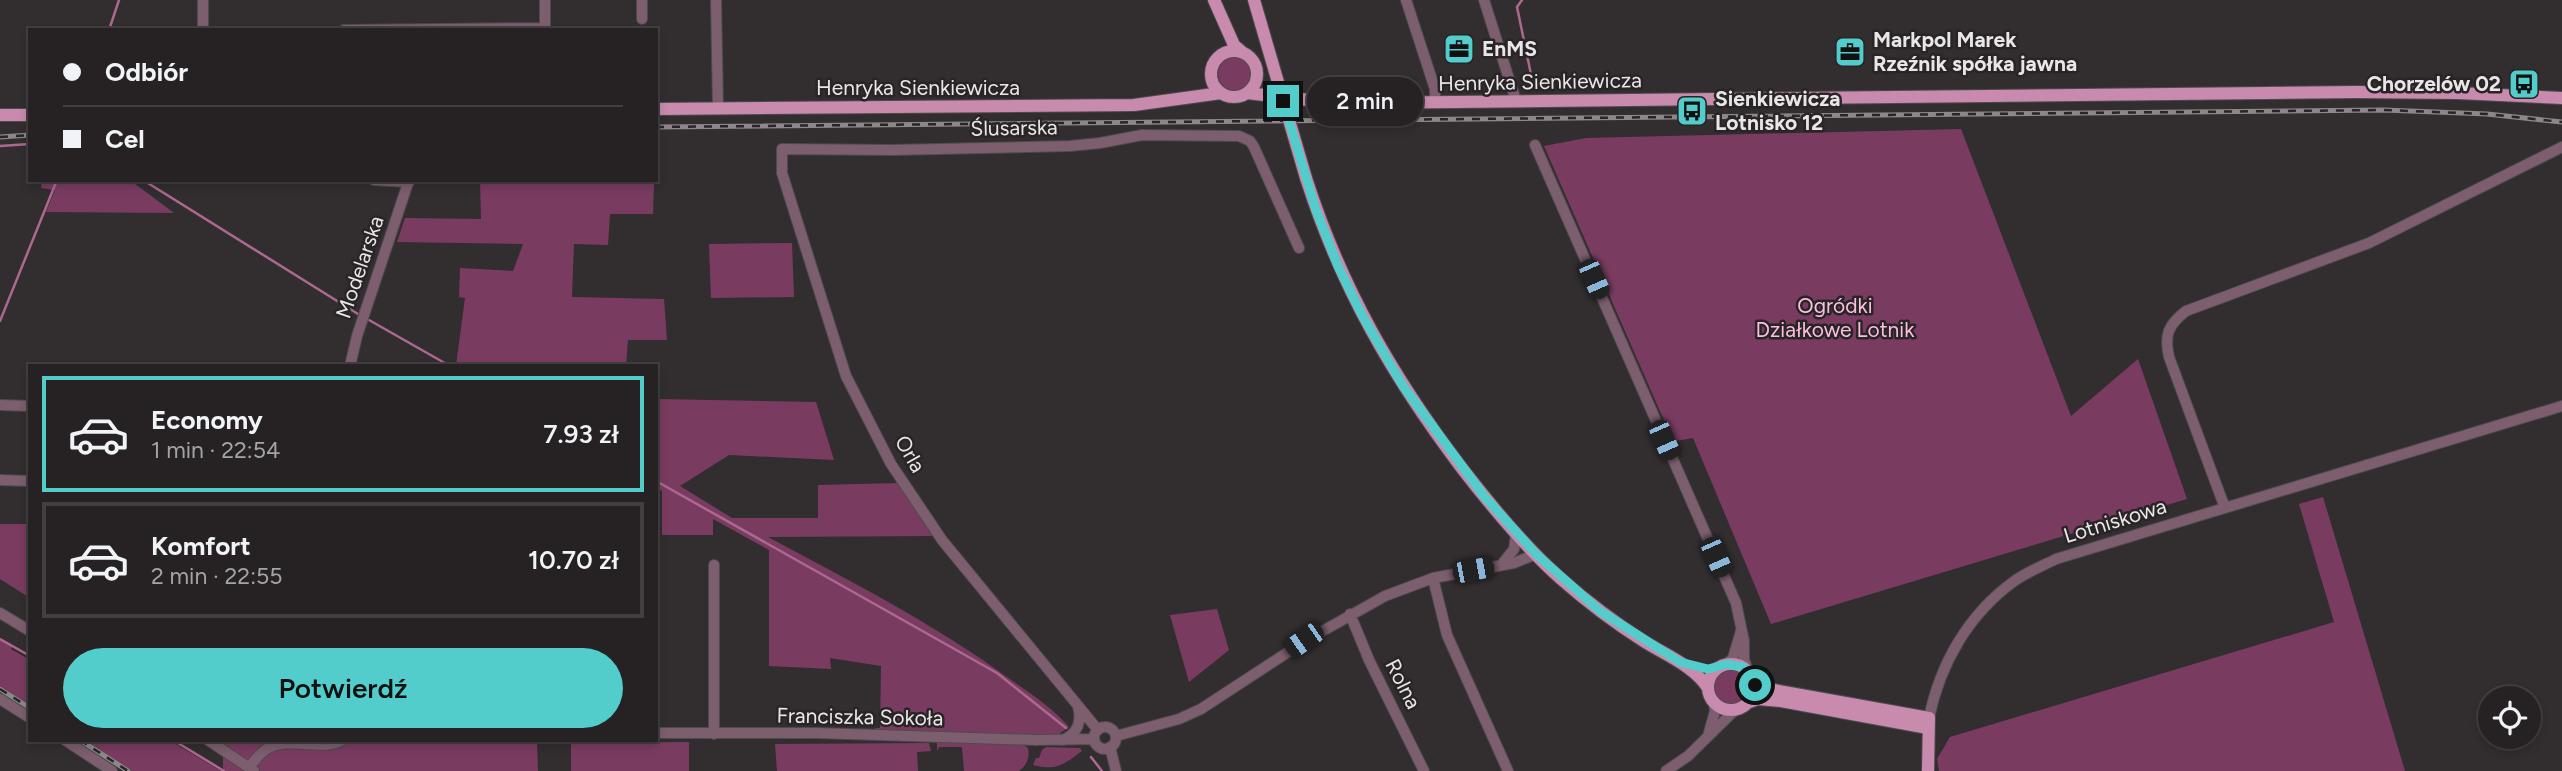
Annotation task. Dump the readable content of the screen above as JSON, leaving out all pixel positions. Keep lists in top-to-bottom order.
{
  "streets": {
    "main road": ["Henryka Sienkiewicza"],
    "street": [
      "Ślusarska",
      "Modelarska",
      "Orla",
      "Lotniskowa",
      "Rolna",
      "Franciszka Sokoła"
    ]
  },
  "crossings": [
    ["Ślusarska", "Orla"],
    ["Orla", "Franciszka Sokoła"]
  ],
  "parks": ["Ogródki Działkowe Lotnik"],
  "places": {
    "office": ["EnMS", "Markpol Marek Rzeźnik spółka jawna"],
    "bus stop": ["Chorzelów 02", "Sienkiewicza Lotnisko 12"]
  },
  "page": {
    "banner": ["Odbiór", "Cel"],
    "bubble": "2 min",
    "list": [
      {
        "name": "Economy",
        "note": "1 min · 22:54",
        "value": "7.93 zł"
      },
      {
        "name": "Komfort",
        "note": "2 min · 22:55",
        "value": "10.70 zł"
      }
    ],
    "buttons": "Potwierdź"
  }
}
